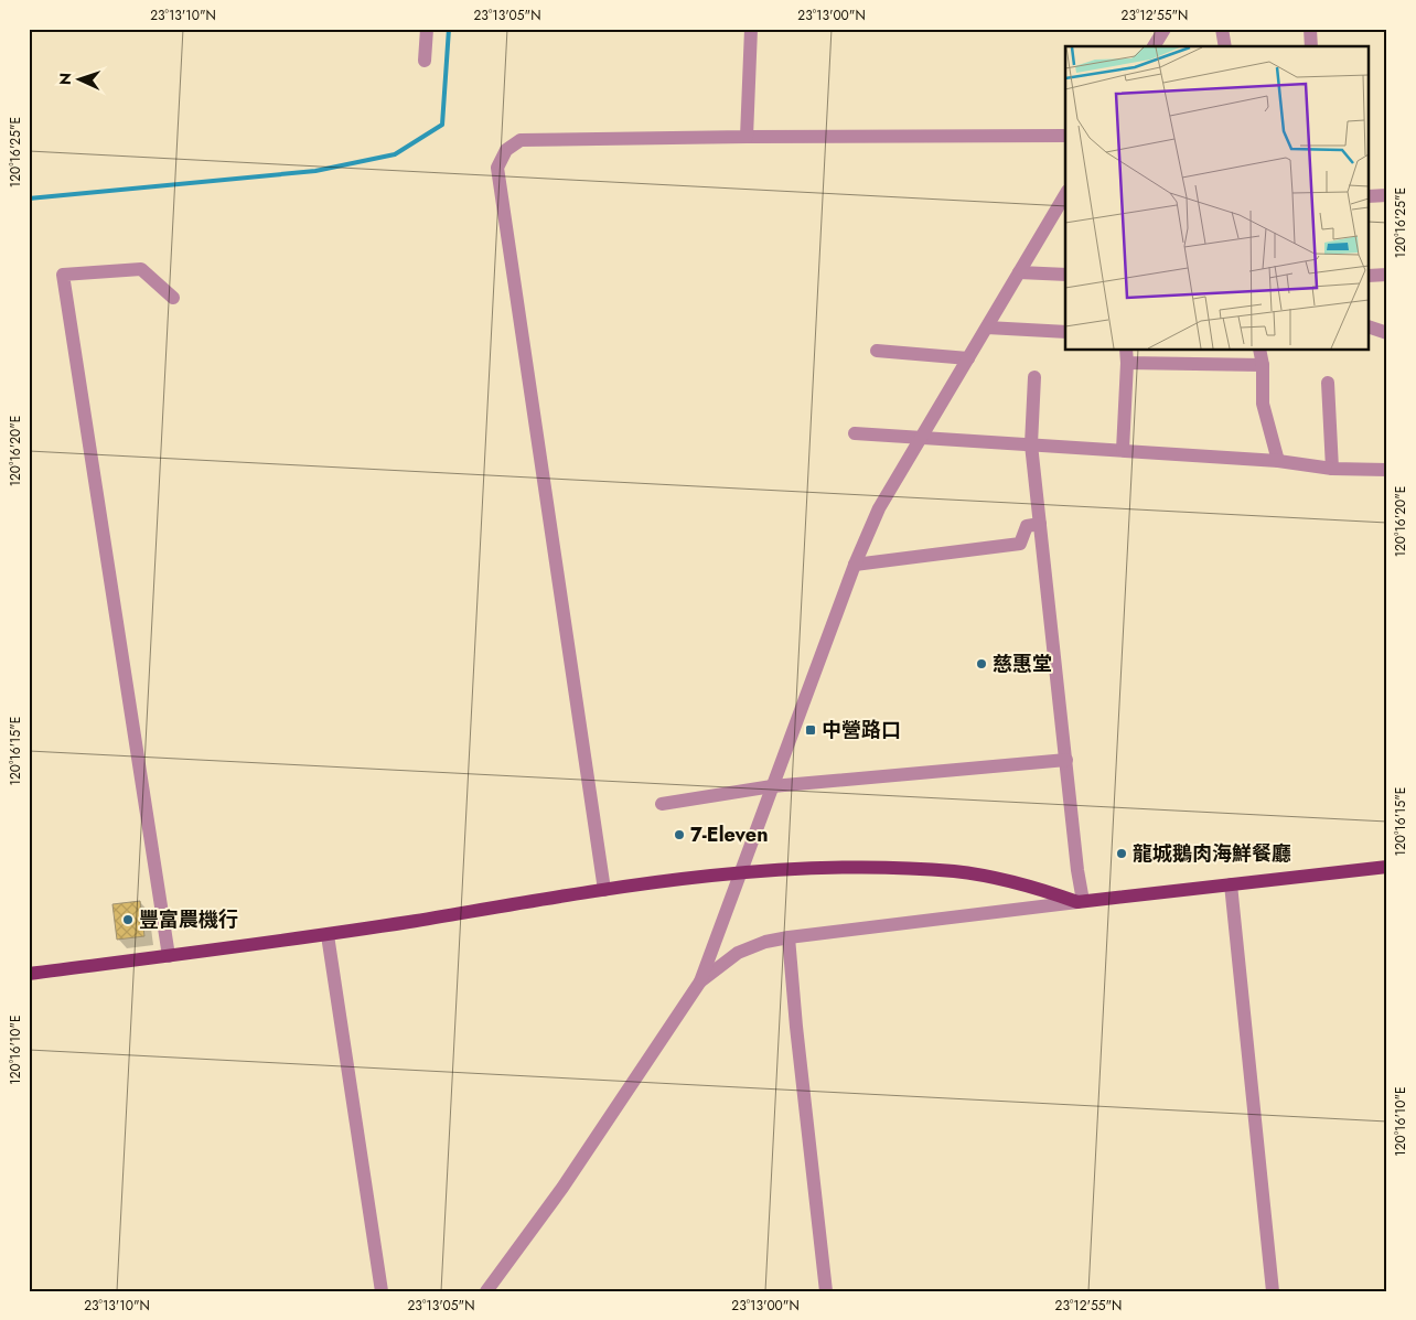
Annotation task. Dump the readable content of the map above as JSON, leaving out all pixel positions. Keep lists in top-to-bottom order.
{
  "places": {
    "other": [
      "慈惠堂",
      "7-Eleven",
      "龍城鵝肉海鮮餐廳",
      "豐富農機行"
    ],
    "transit": ["中營路口"]
  },
  "north": "left",
  "coordinates": [
    "23°13'10\"N",
    "23°13'05\"N",
    "23°13'00\"N",
    "23°12'55\"N",
    "120°16'25\"E",
    "120°16'20\"E",
    "120°16'15\"E",
    "120°16'10\"E"
  ]
}
